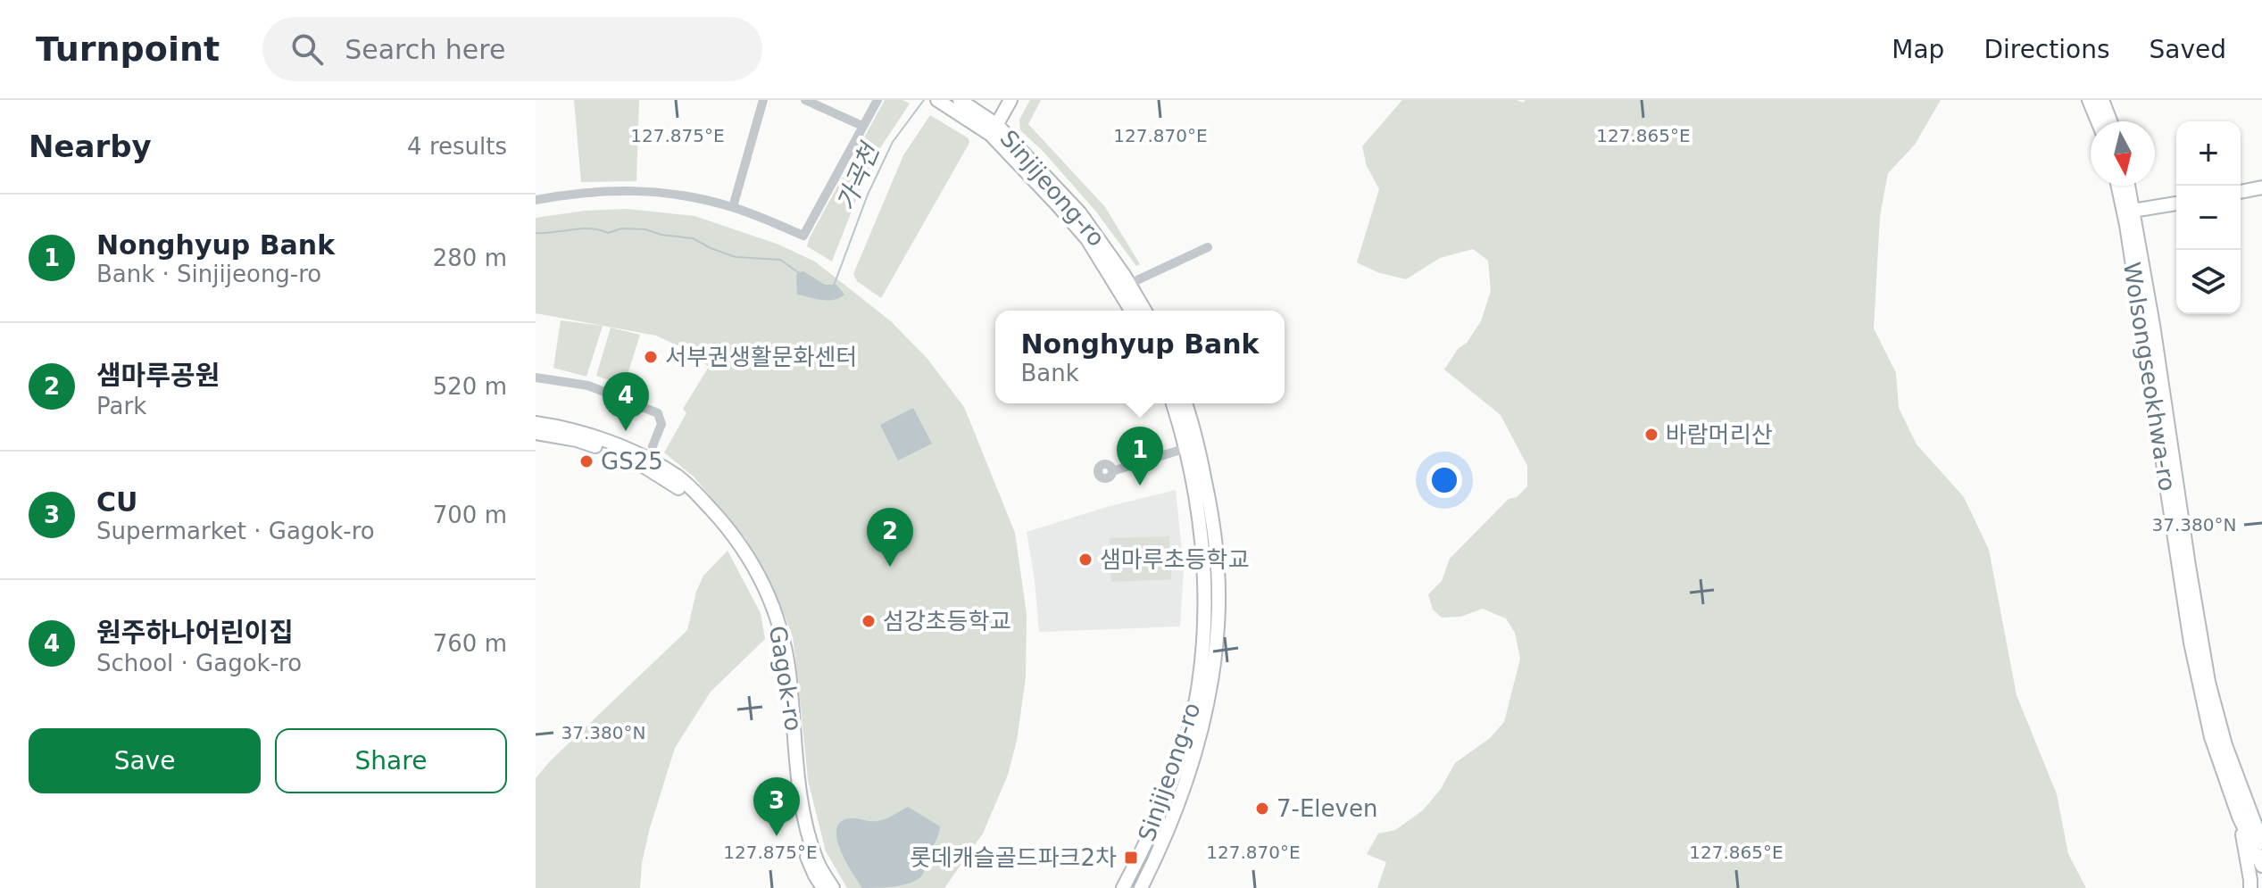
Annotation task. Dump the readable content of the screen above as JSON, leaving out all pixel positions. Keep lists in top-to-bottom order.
{
  "streets": {
    "street": ["Sinjijeong-ro", "Wolsongseokhwa-ro", "Gagok-ro"]
  },
  "water": ["가곡천"],
  "places": {
    "other": [
      "서부권생활문화센터",
      "바람머리산",
      "GS25",
      "샘마루초등학교",
      "섬강초등학교",
      "7-Eleven"
    ],
    "transit": ["롯데캐슬골드파크2차"]
  },
  "north": "bottom",
  "page": {
    "header": "Turnpoint",
    "search": "Search here",
    "nav": ["Map", "Directions", "Saved"],
    "heading": ["Nearby", "4 results"],
    "map_buttons": ["+", "−"],
    "list": [
      {
        "mark": "1",
        "name": "Nonghyup Bank",
        "note": "Bank · Sinjijeong-ro",
        "value": "280 m"
      },
      {
        "mark": "2",
        "name": "샘마루공원",
        "note": "Park",
        "value": "520 m"
      },
      {
        "mark": "3",
        "name": "CU",
        "note": "Supermarket · Gagok-ro",
        "value": "700 m"
      },
      {
        "mark": "4",
        "name": "원주하나어린이집",
        "note": "School · Gagok-ro",
        "value": "760 m"
      }
    ],
    "popup": ["Nonghyup Bank", "Bank"],
    "pins": [
      "4",
      "1",
      "2",
      "3"
    ],
    "buttons": ["Save", "Share"]
  },
  "coordinates": [
    "127.875°E",
    "127.870°E",
    "127.865°E",
    "37.380°N"
  ]
}
